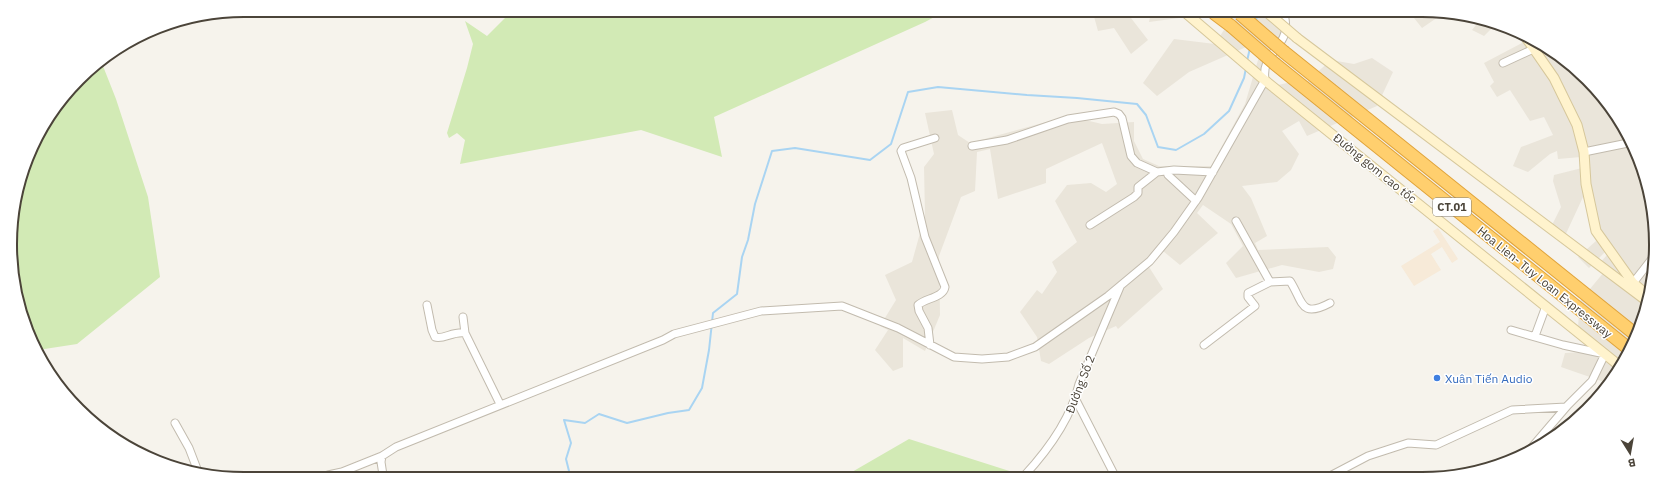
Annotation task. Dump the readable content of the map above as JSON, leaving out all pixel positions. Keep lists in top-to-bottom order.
{
  "streets": {
    "highway": ["CT.01", "Hoa Lien- Tuy Loan Expressway"],
    "main road": ["Đường gom cao tốc"],
    "street": ["Đường Số 2"]
  },
  "places": ["Xuân Tiến Audio"],
  "north": "bottom"
}
